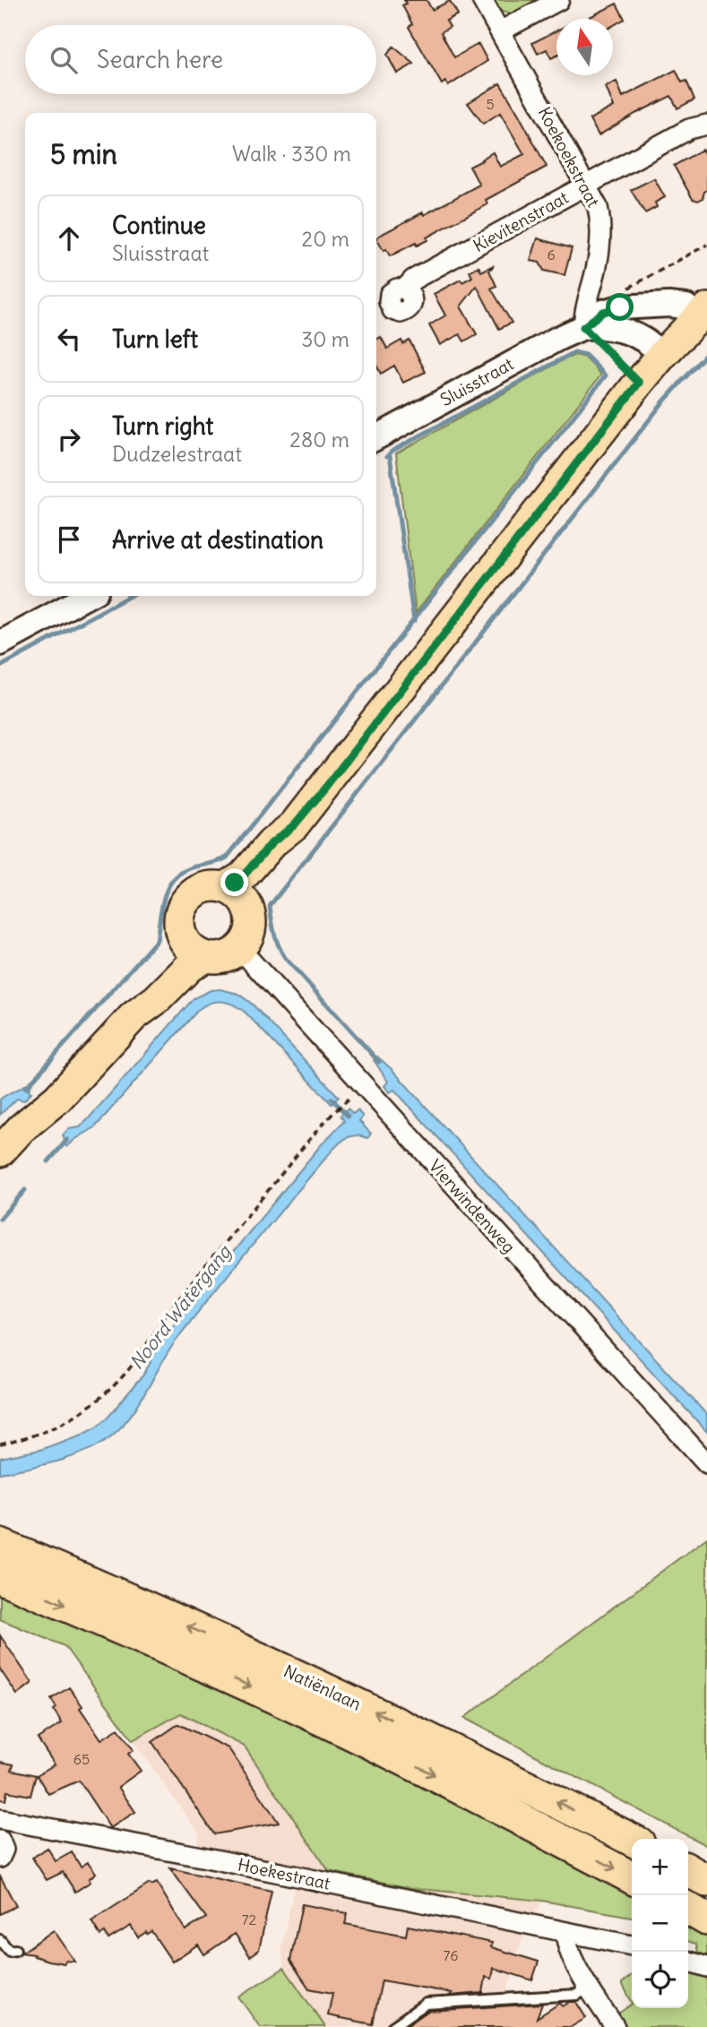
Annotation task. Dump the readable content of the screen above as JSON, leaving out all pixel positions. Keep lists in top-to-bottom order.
{
  "streets": {
    "highway": ["Natiënlaan"],
    "main road": ["Sluisstraat"],
    "street": [
      "Koekoekstraat",
      "Kievitenstraat",
      "Vierwindenweg",
      "Hoekestraat"
    ]
  },
  "crossings": [
    ["Koekoekstraat", "Kievitenstraat"],
    ["Koekoekstraat", "Sluisstraat"]
  ],
  "water": ["Noord Watergang"],
  "house_numbers": [
    "5",
    "6",
    "65",
    "72",
    "76"
  ],
  "north": "top",
  "page": {
    "search": "Search here",
    "heading": ["5 min", "Walk · 330 m"],
    "list": [
      ["Continue", "Sluisstraat", "20 m"],
      ["Turn left", "30 m"],
      ["Turn right", "Dudzelestraat", "280 m"],
      "Arrive at destination"
    ],
    "map_buttons": ["+", "−"]
  }
}
